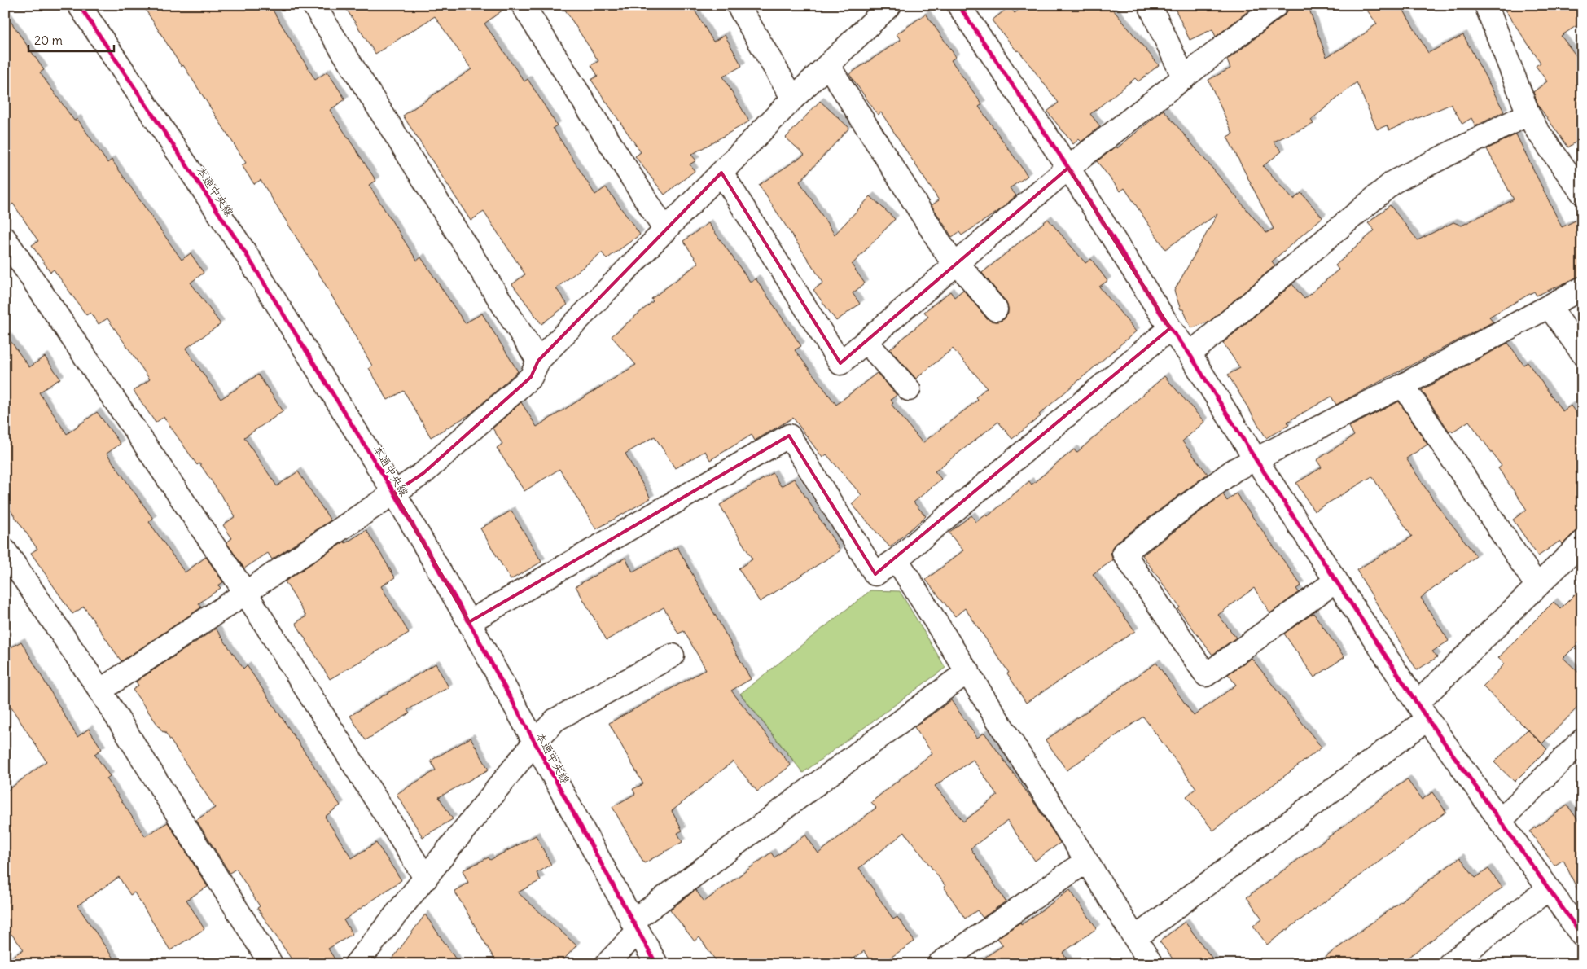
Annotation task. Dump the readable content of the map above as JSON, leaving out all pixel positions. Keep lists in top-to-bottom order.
{
  "streets": {
    "street": ["本通中央線"]
  },
  "scale_bar": "20 m"
}
